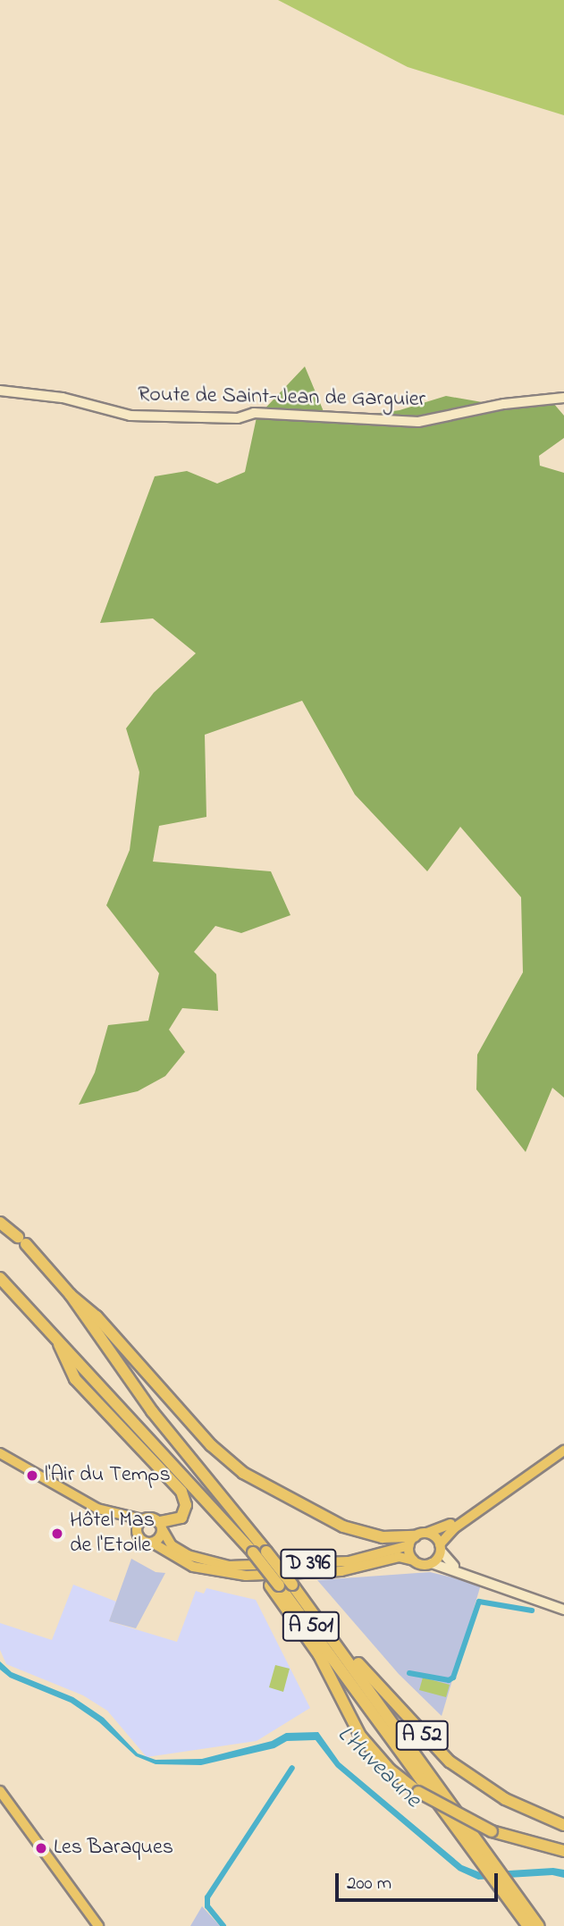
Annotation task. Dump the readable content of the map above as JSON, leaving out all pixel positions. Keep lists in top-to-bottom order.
{
  "streets": {
    "highway": ["A 501", "A 52"],
    "main road": ["D 396"],
    "street": ["Route de Saint-Jean de Garguier"]
  },
  "crossings": [
    ["A 501", "A 52"]
  ],
  "water": ["L'Huveaune"],
  "places": ["l'Air du Temps", "Hôtel Mas de l'Etoile", "Les Baraques"],
  "scale_bar": "200 m"
}
